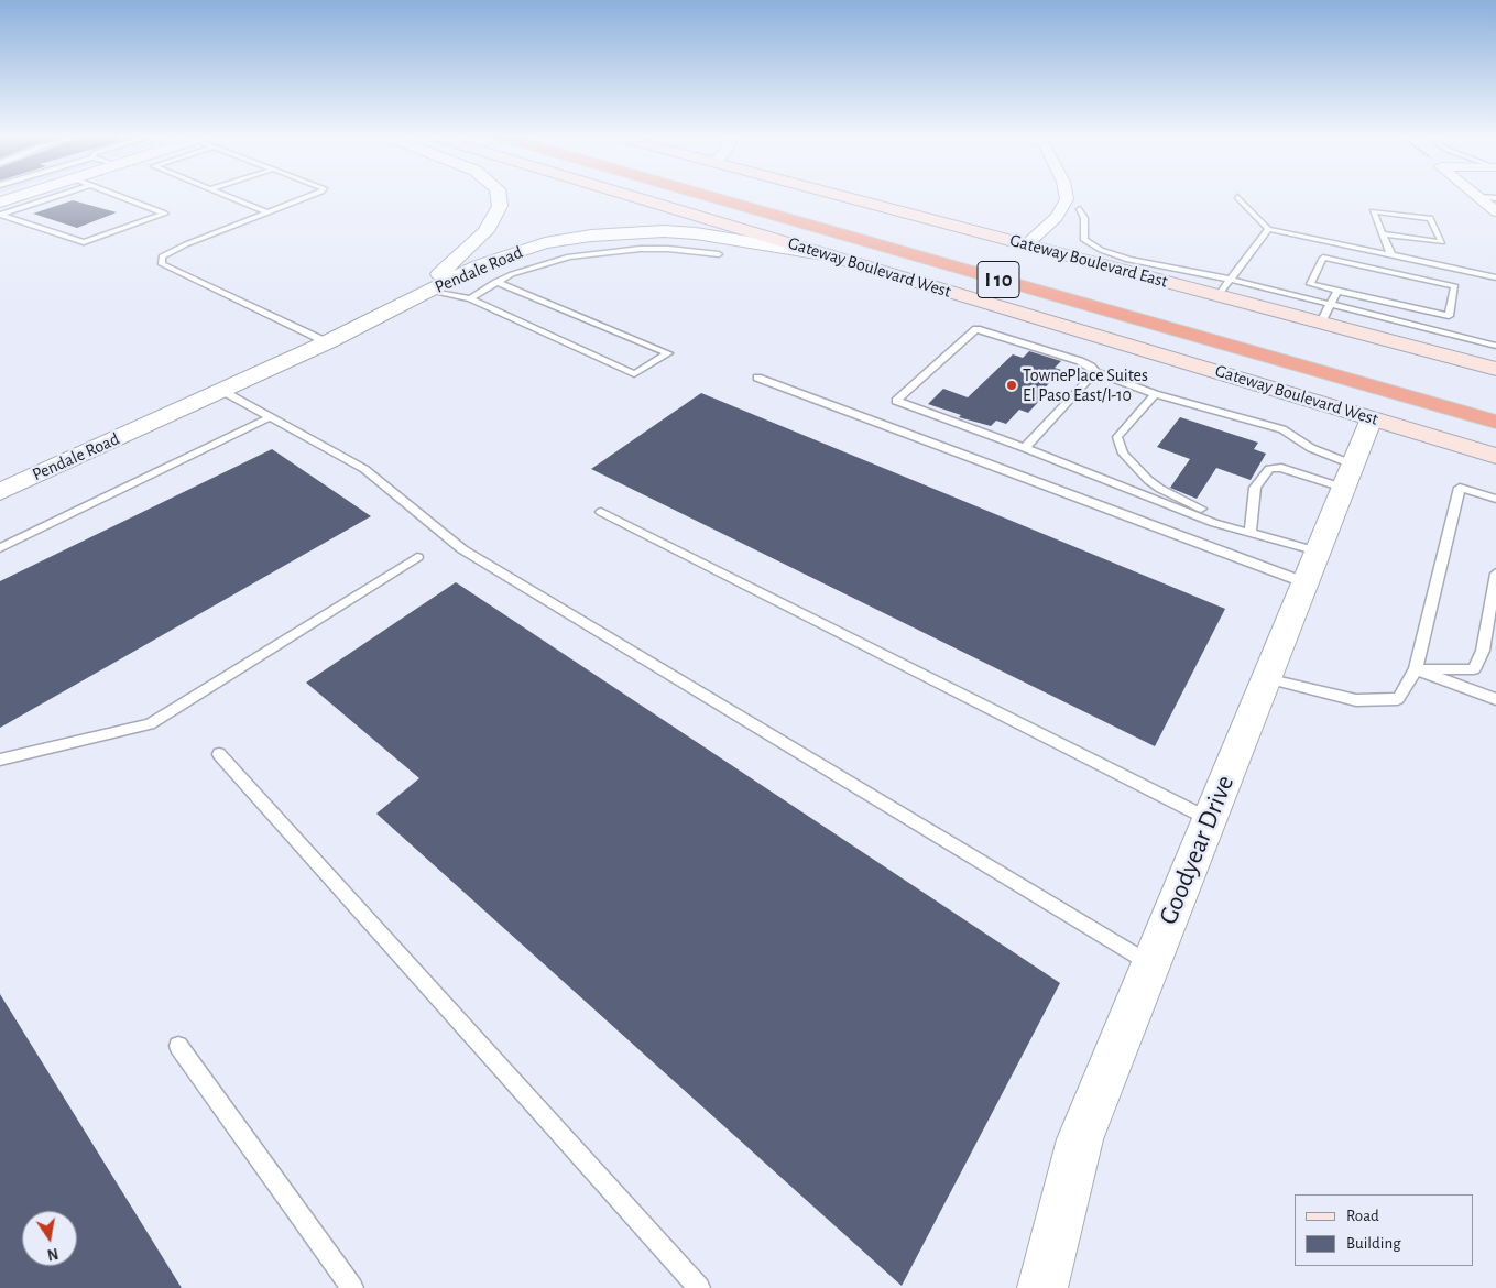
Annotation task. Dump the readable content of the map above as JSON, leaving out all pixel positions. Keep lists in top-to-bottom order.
{
  "streets": {
    "highway": ["I 10"],
    "main road": ["Gateway Boulevard East", "Gateway Boulevard West"],
    "street": ["Pendale Road", "Goodyear Drive"]
  },
  "crossings": [
    ["Gateway Boulevard West", "Pendale Road"],
    ["Gateway Boulevard West", "Goodyear Drive"]
  ],
  "places": ["TownePlace Suites El Paso East/I-10"],
  "legend": ["Road", "Building"],
  "north": "bottom"
}
